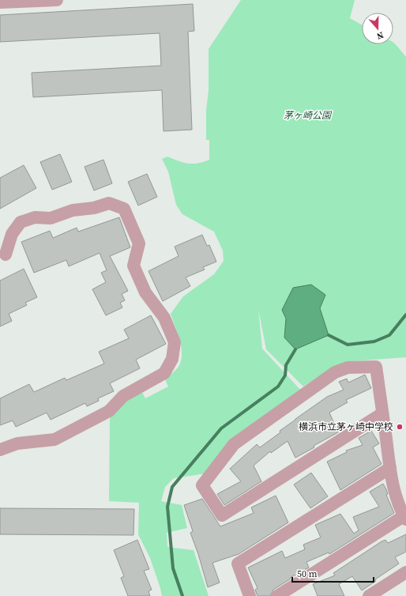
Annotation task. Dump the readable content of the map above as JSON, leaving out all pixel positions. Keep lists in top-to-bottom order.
{
  "parks": ["茅ヶ崎公園"],
  "places": ["横浜市立茅ヶ崎中学校"],
  "scale_bar": "50 m",
  "north": "bottom"
}
